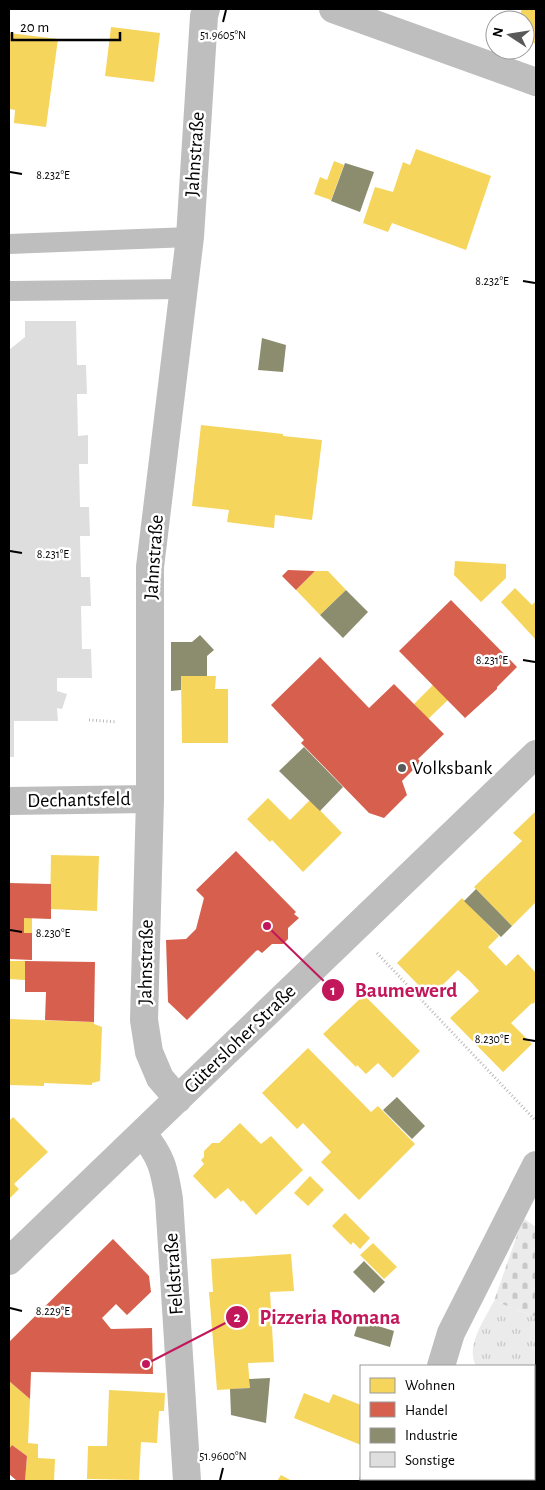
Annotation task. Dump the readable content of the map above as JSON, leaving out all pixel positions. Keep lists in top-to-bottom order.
{
  "streets": {
    "street": [
      "Jahnstraße",
      "Dechantsfeld",
      "Gütersloher Straße",
      "Feldstraße"
    ]
  },
  "crossings": [
    ["Jahnstraße", "Dechantsfeld"],
    ["Jahnstraße", "Gütersloher Straße"],
    ["Gütersloher Straße", "Feldstraße"]
  ],
  "places": ["Volksbank", "Baumewerd", "Pizzeria Romana"],
  "legend": [
    "Wohnen",
    "Handel",
    "Industrie",
    "Sonstige"
  ],
  "scale_bar": "20 m",
  "north": "left",
  "coordinates": [
    "51.9605°N",
    "8.232°E",
    "8.231°E",
    "8.230°E",
    "8.229°E",
    "51.9600°N"
  ]
}
